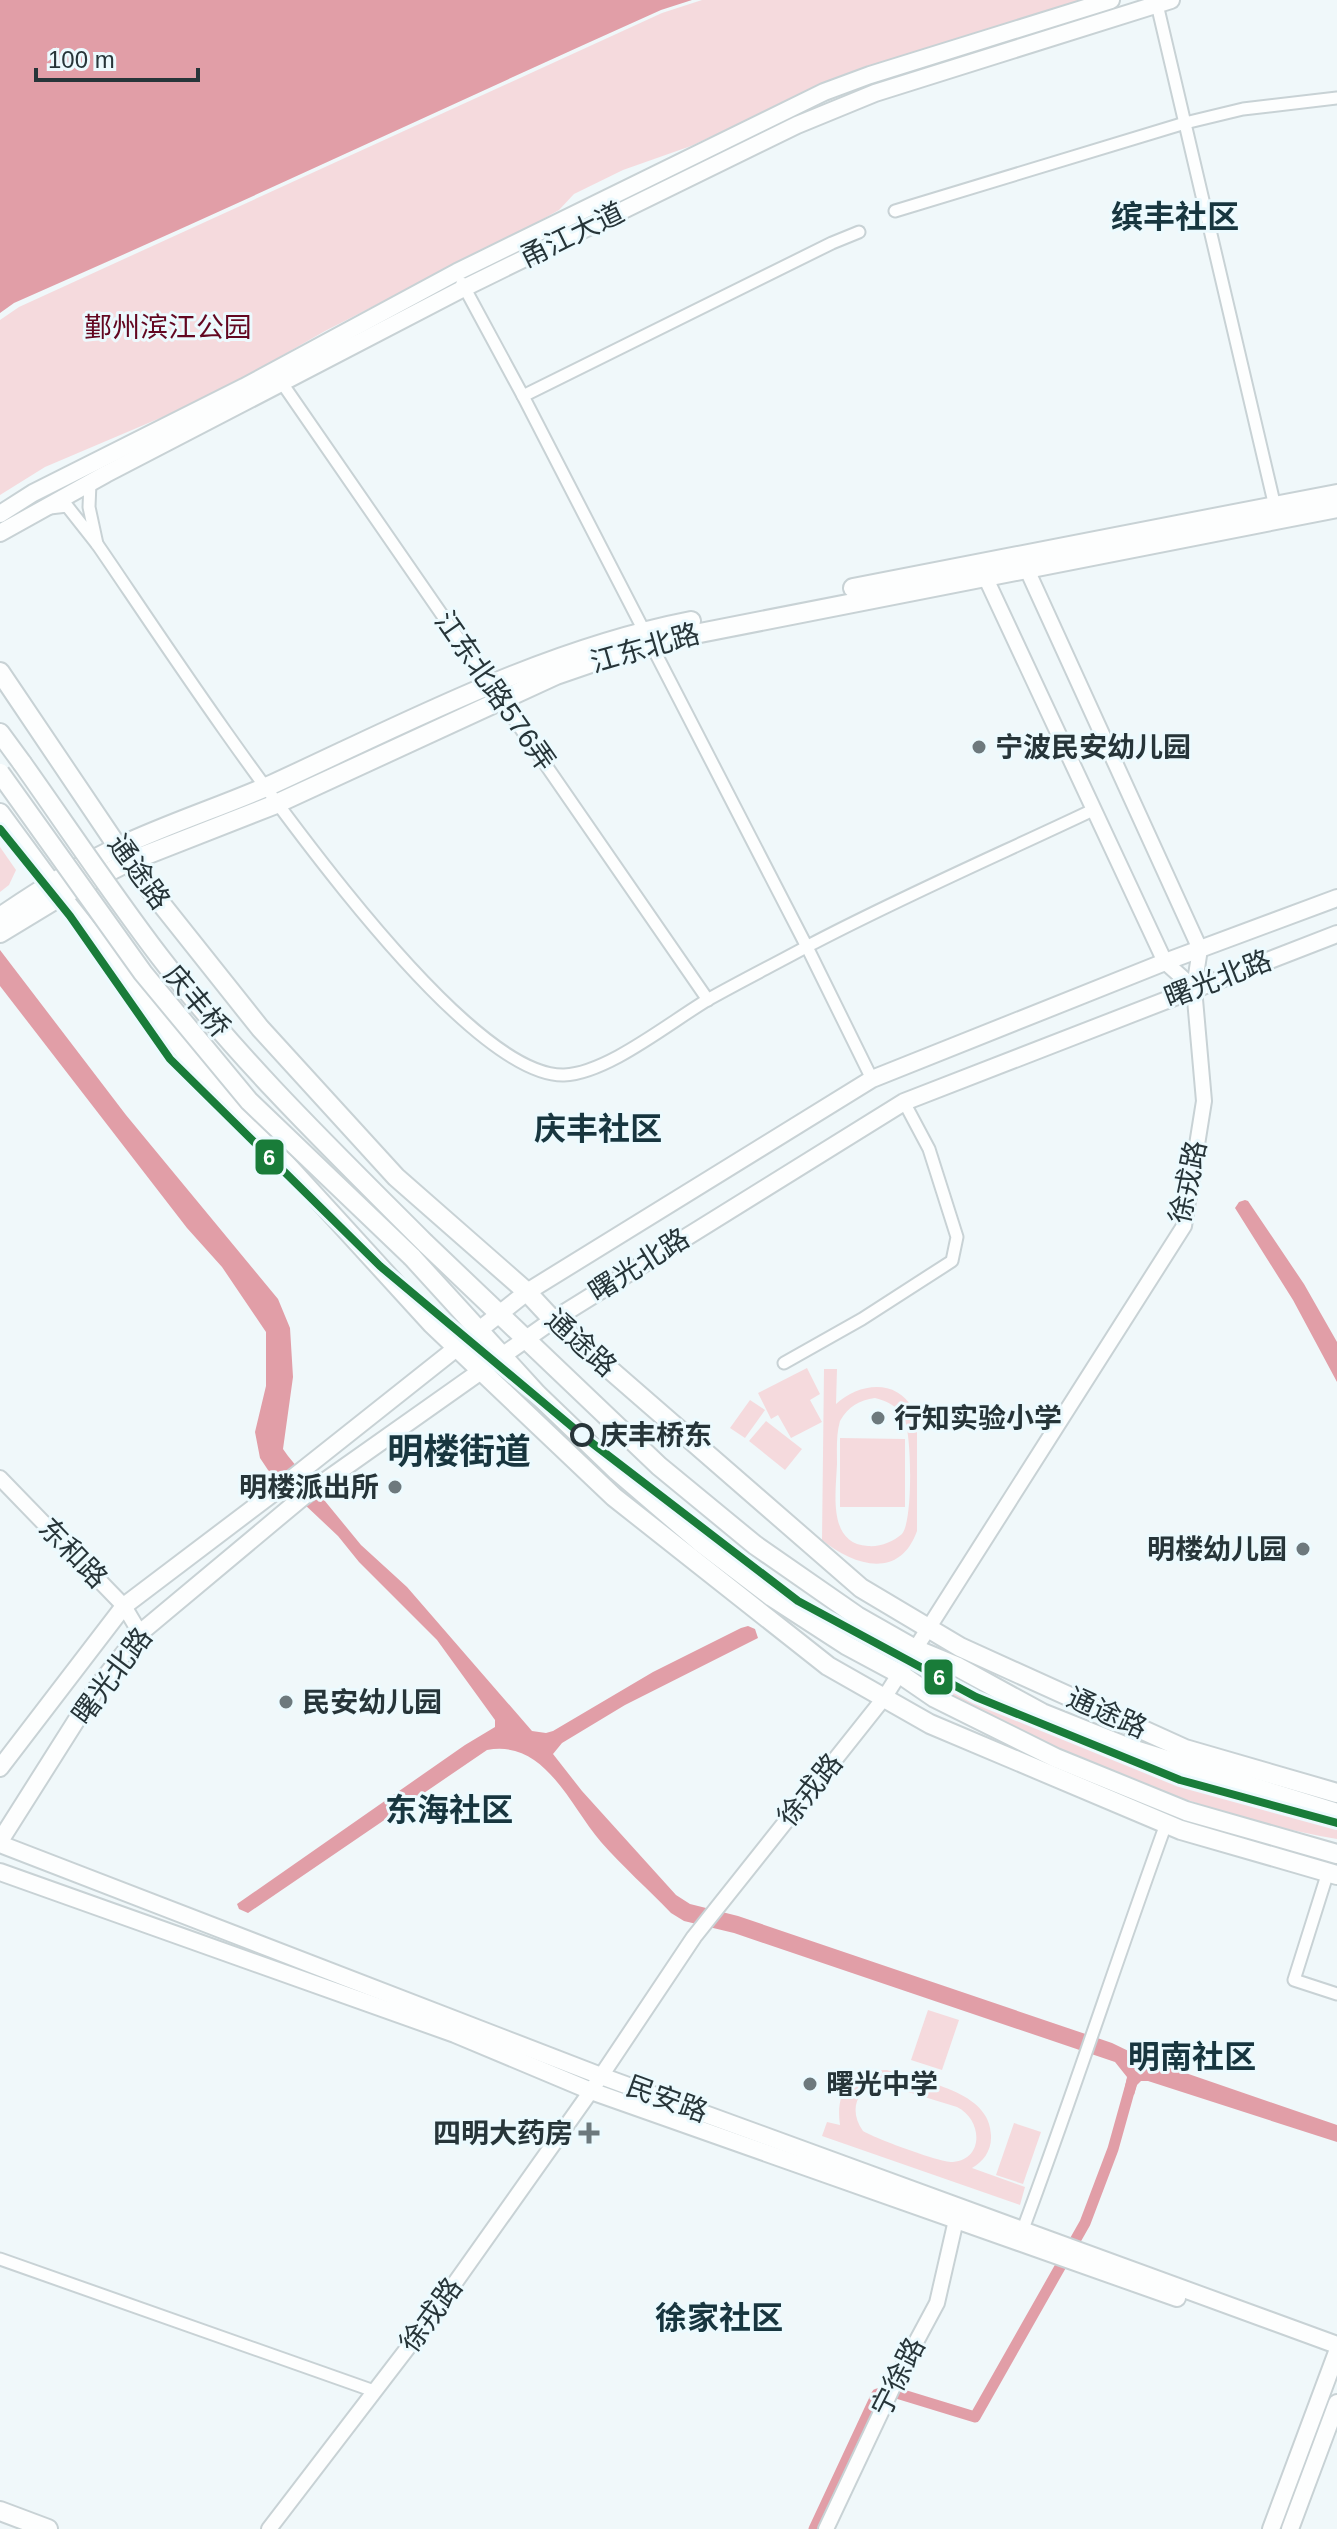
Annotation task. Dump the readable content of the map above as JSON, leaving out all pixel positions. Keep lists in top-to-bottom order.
{
  "streets": {
    "main road": [
      "甬江大道",
      "江东北路",
      "通途路",
      "曙光北路",
      "庆丰桥",
      "民安路"
    ],
    "street": [
      "江东北路576弄",
      "徐戎路",
      "东和路",
      "宁徐路"
    ]
  },
  "crossings": [
    ["甬江大道", "江东北路576弄"],
    ["江东北路", "江东北路576弄"],
    ["江东北路", "通途路"],
    ["通途路", "曙光北路"],
    ["通途路", "庆丰桥"],
    ["通途路", "徐戎路"],
    ["曙光北路", "庆丰桥"],
    ["曙光北路", "徐戎路"],
    ["曙光北路", "东和路"],
    ["曙光北路", "民安路"],
    ["徐戎路", "民安路"],
    ["民安路", "宁徐路"]
  ],
  "districts": [
    "缤丰社区",
    "庆丰社区",
    "明楼街道",
    "东海社区",
    "明南社区",
    "徐家社区"
  ],
  "parks": ["鄞州滨江公园"],
  "places": {
    "other": [
      "宁波民安幼儿园",
      "行知实验小学",
      "庆丰桥东",
      "明楼派出所",
      "明楼幼儿园",
      "民安幼儿园",
      "曙光中学"
    ],
    "health": ["四明大药房"]
  },
  "lines": ["transit line 6"],
  "scale_bar": "100 m"
}
